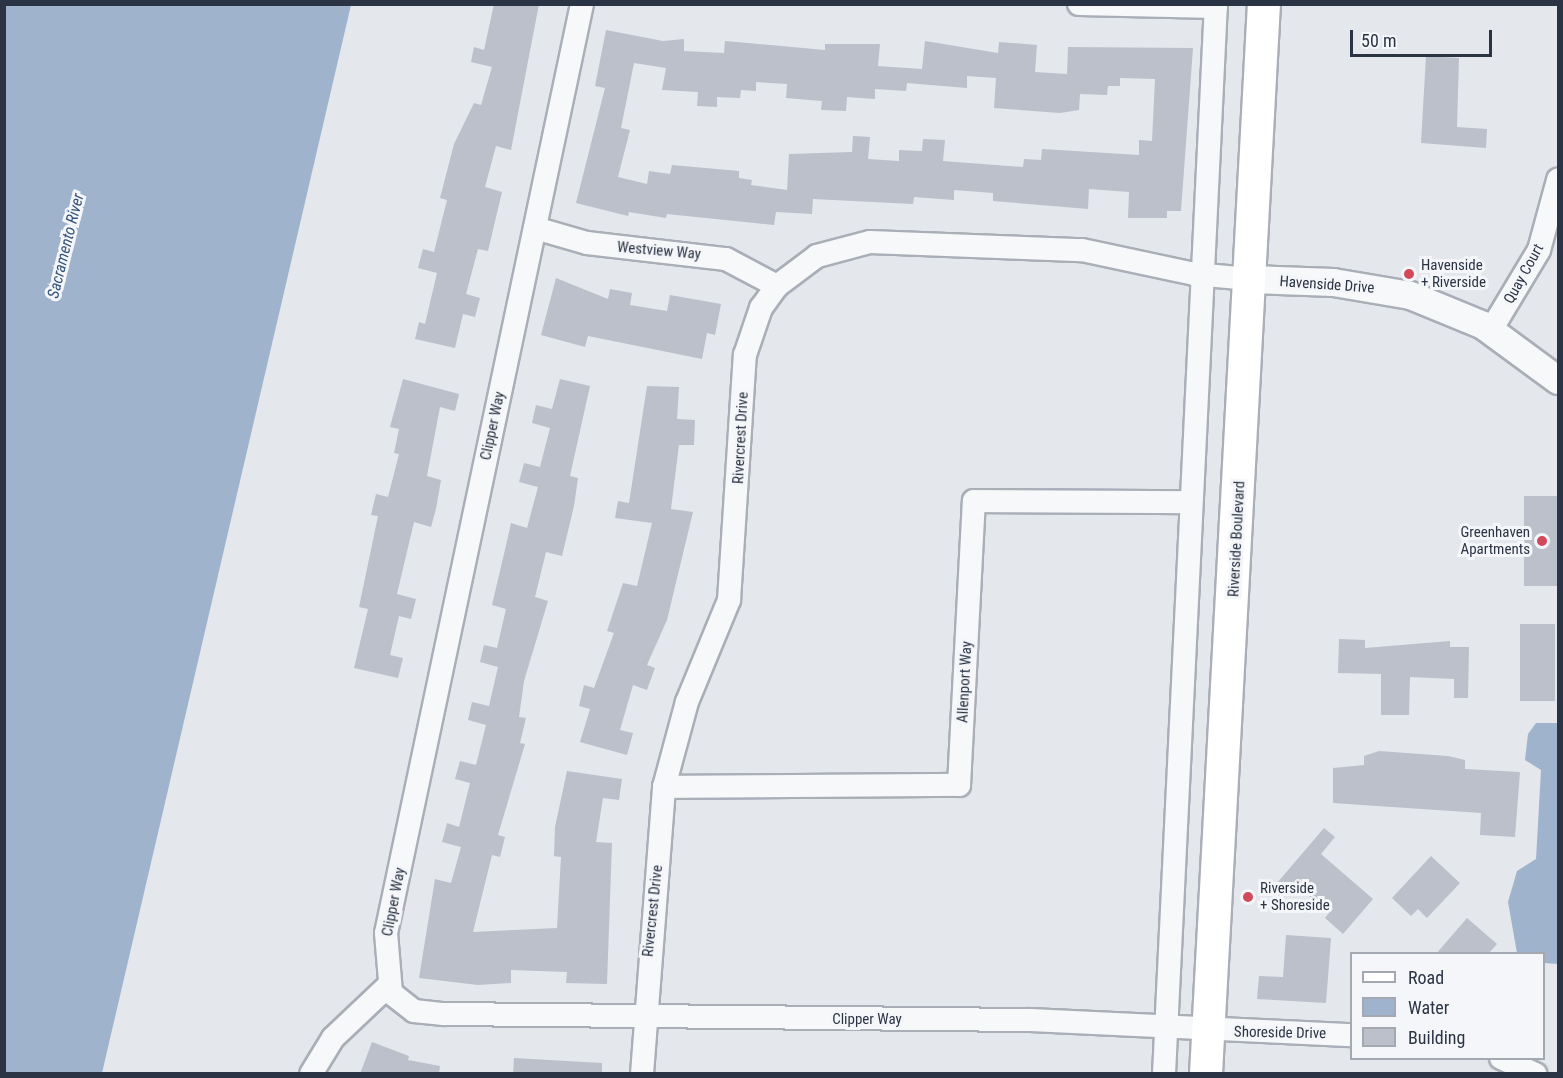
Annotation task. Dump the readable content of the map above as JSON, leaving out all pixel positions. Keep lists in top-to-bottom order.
{
  "streets": {
    "main road": ["Riverside Boulevard"],
    "street": [
      "Westview Way",
      "Quay Court",
      "Havenside Drive",
      "Clipper Way",
      "Rivercrest Drive",
      "Allenport Way",
      "Shoreside Drive"
    ]
  },
  "crossings": [
    ["Westview Way", "Clipper Way"],
    ["Westview Way", "Rivercrest Drive"],
    ["Quay Court", "Havenside Drive"],
    ["Havenside Drive", "Rivercrest Drive"],
    ["Havenside Drive", "Riverside Boulevard"],
    ["Clipper Way", "Rivercrest Drive"],
    ["Clipper Way", "Riverside Boulevard"],
    ["Clipper Way", "Shoreside Drive"],
    ["Rivercrest Drive", "Riverside Boulevard"],
    ["Rivercrest Drive", "Allenport Way"],
    ["Riverside Boulevard", "Shoreside Drive"]
  ],
  "water": ["Sacramento River"],
  "places": ["Havenside + Riverside", "Greenhaven Apartments", "Riverside + Shoreside"],
  "legend": ["Road", "Water", "Building"],
  "scale_bar": "50 m"
}
